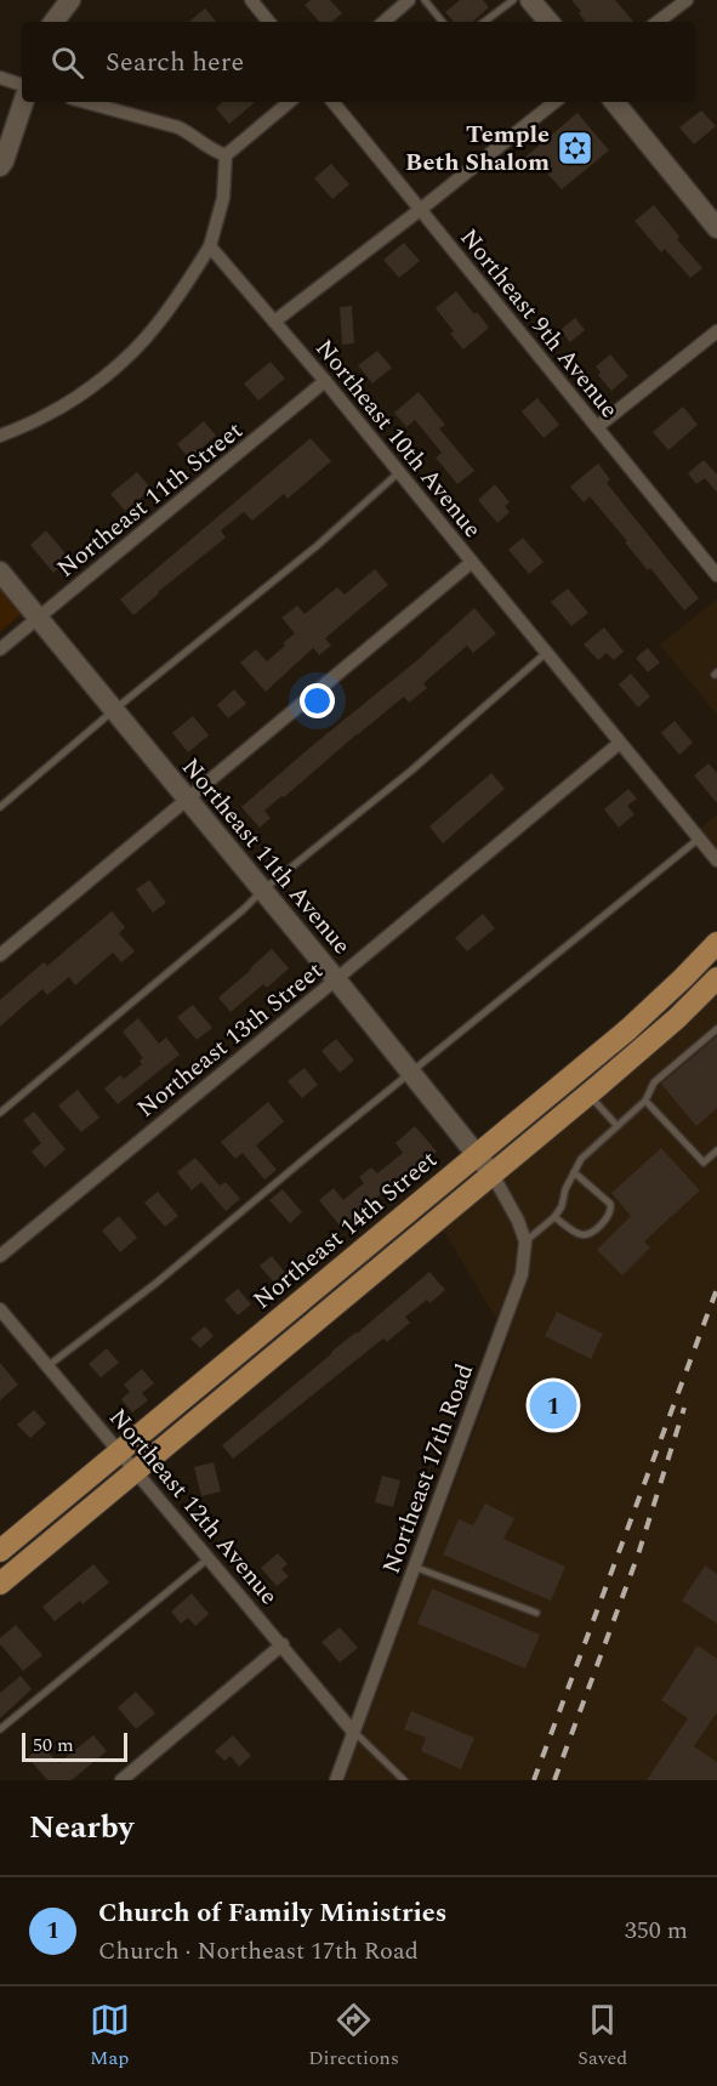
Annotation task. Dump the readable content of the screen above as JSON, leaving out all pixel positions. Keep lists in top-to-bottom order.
{
  "streets": {
    "main road": ["Northeast 14th Street"],
    "street": [
      "Northeast 9th Avenue",
      "Northeast 10th Avenue",
      "Northeast 11th Street",
      "Northeast 11th Avenue",
      "Northeast 13th Street",
      "Northeast 17th Road",
      "Northeast 12th Avenue"
    ]
  },
  "crossings": [
    ["Northeast 10th Avenue", "Northeast 11th Street"],
    ["Northeast 10th Avenue", "Northeast 13th Street"],
    ["Northeast 11th Street", "Northeast 11th Avenue"],
    ["Northeast 11th Avenue", "Northeast 13th Street"],
    ["Northeast 11th Avenue", "Northeast 14th Street"],
    ["Northeast 14th Street", "Northeast 12th Avenue"],
    ["Northeast 17th Road", "Northeast 12th Avenue"]
  ],
  "places": {
    "synagogue": ["Temple Beth Shalom"]
  },
  "scale_bar": "50 m",
  "page": {
    "search": "Search here",
    "pins": "1",
    "scale": "50 m",
    "heading": "Nearby",
    "list": [
      {
        "mark": "1",
        "name": "Church of Family Ministries",
        "note": "Church · Northeast 17th Road",
        "value": "350 m"
      }
    ],
    "nav": ["Map", "Directions", "Saved"]
  }
}
